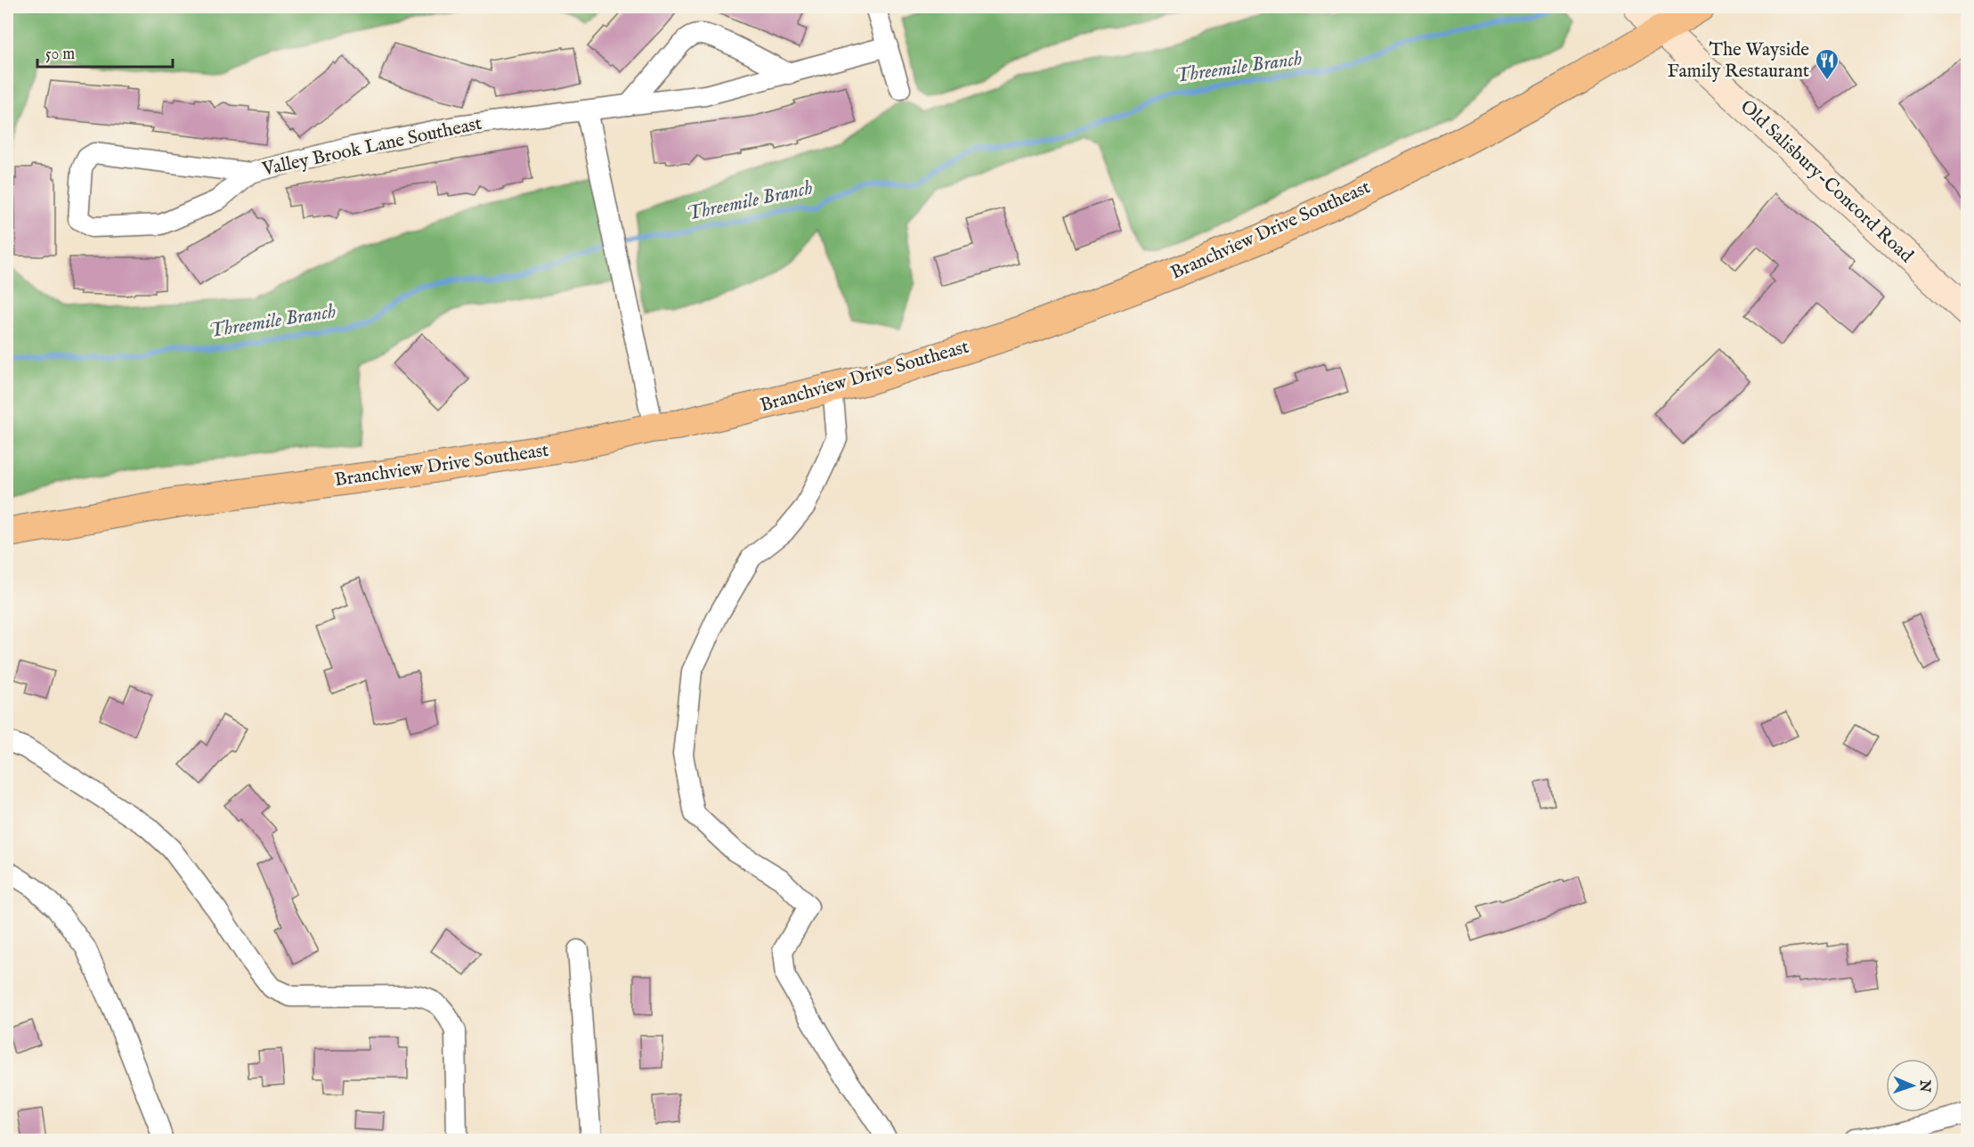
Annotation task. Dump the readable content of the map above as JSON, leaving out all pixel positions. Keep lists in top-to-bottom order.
{
  "streets": {
    "main road": ["Old Salisbury-Concord Road", "Branchview Drive Southeast"],
    "street": ["Valley Brook Lane Southeast"]
  },
  "crossings": [
    ["Old Salisbury-Concord Road", "Branchview Drive Southeast"]
  ],
  "water": ["Threemile Branch"],
  "places": {
    "restaurant": ["The Wayside Family Restaurant"]
  },
  "scale_bar": "50 m",
  "north": "right"
}
